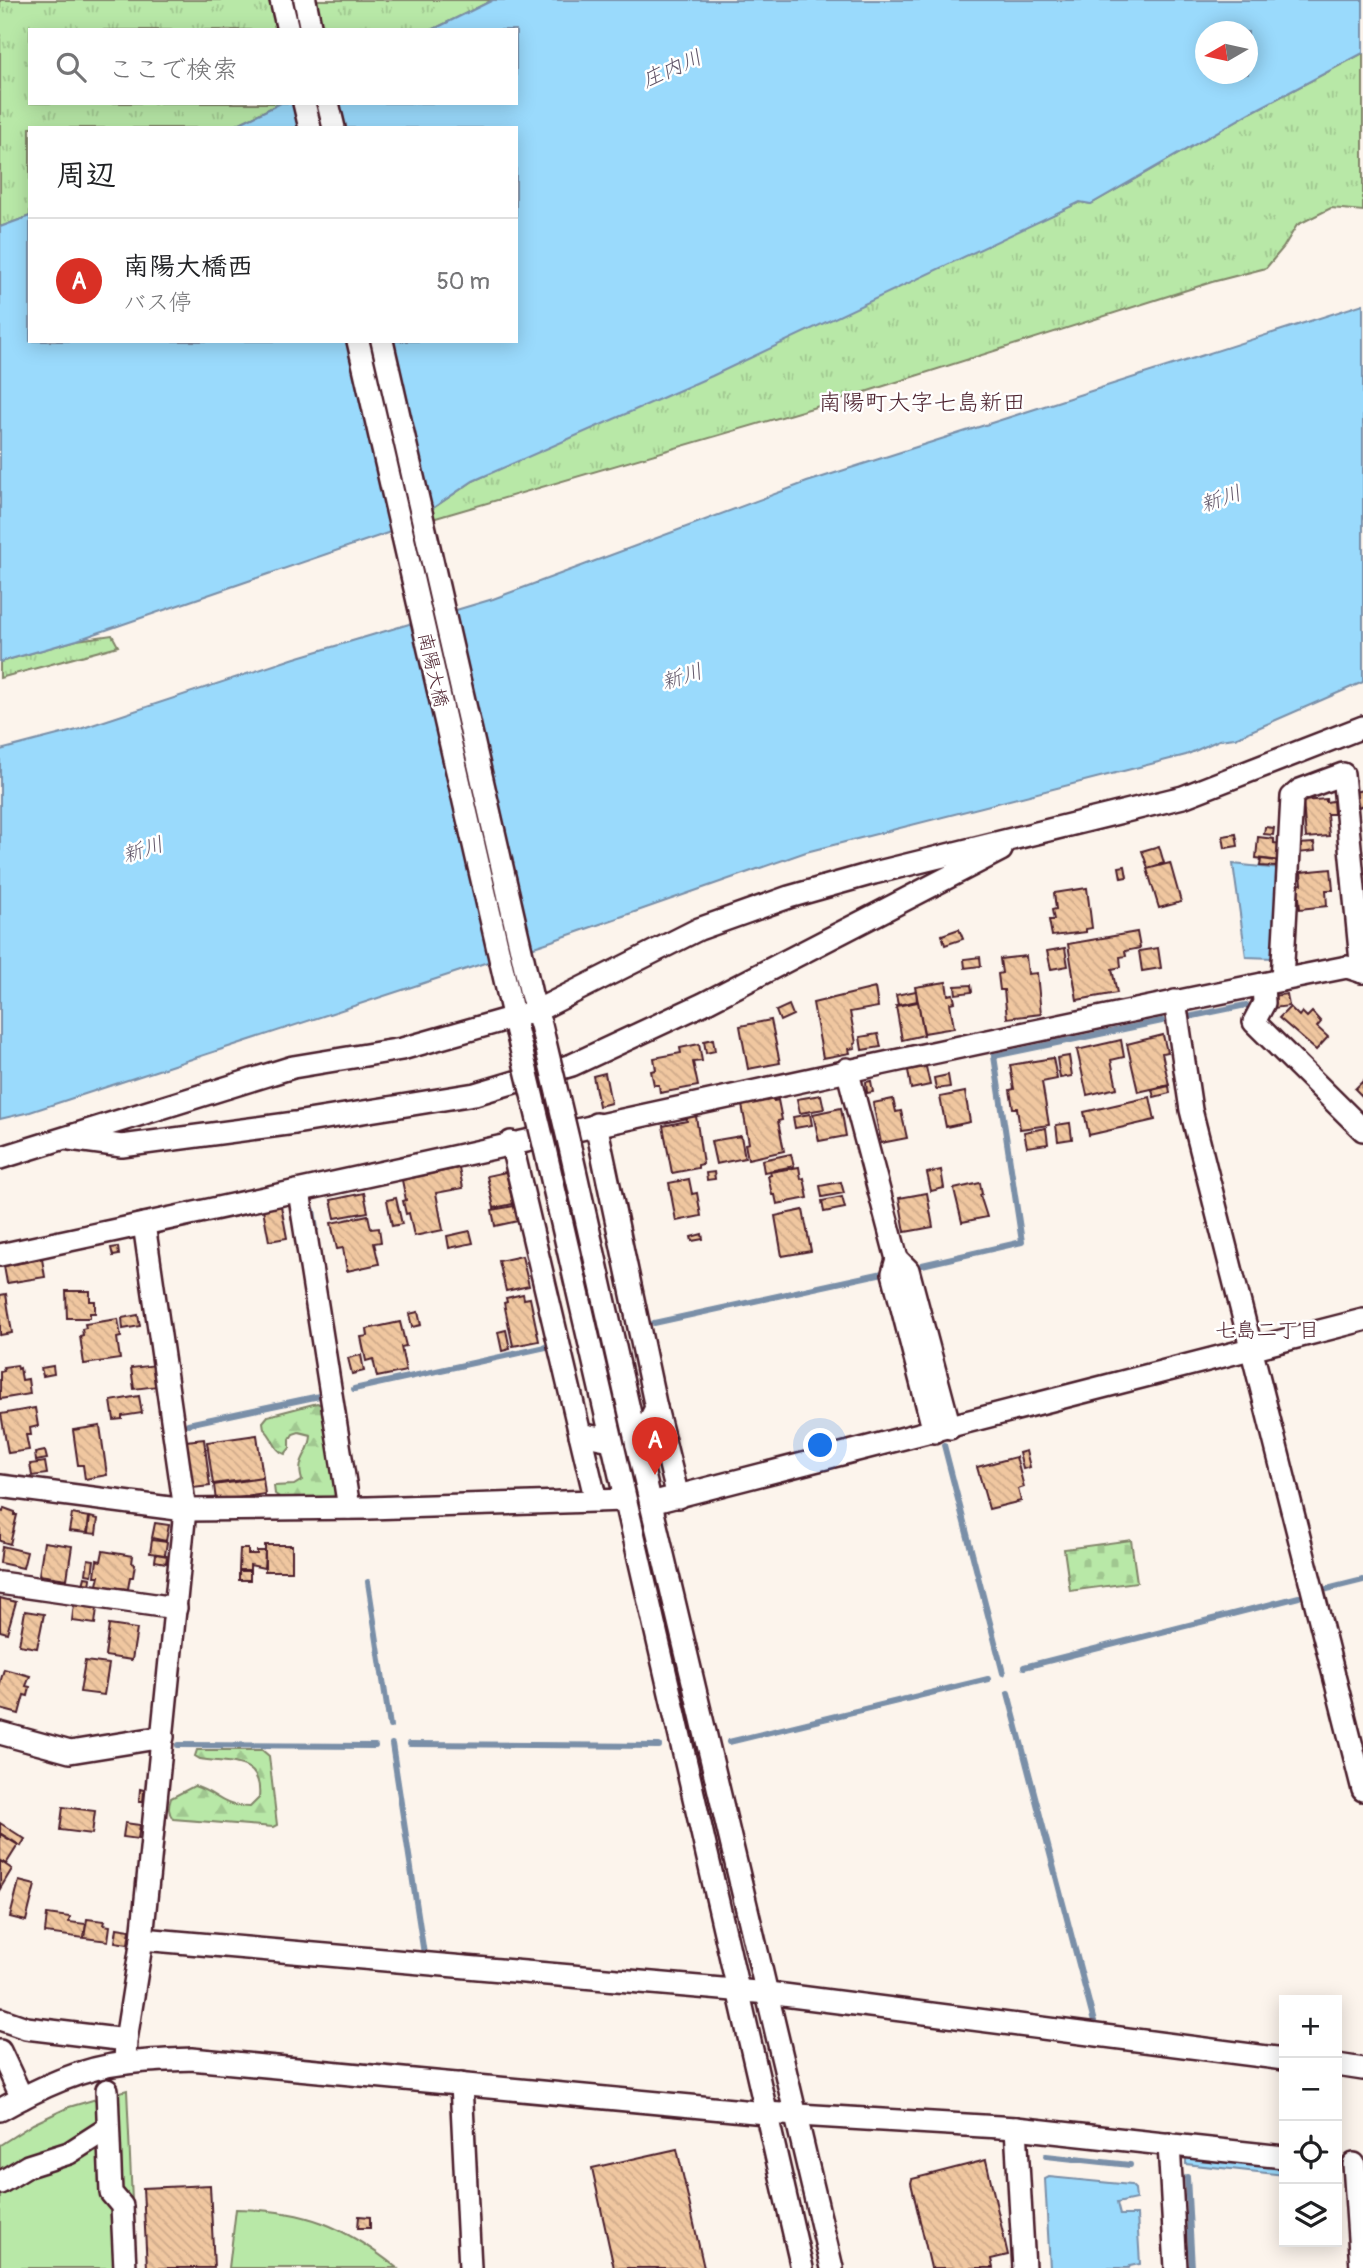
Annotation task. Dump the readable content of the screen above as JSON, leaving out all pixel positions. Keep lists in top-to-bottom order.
{
  "streets": {
    "street": ["南陽大橋"]
  },
  "districts": ["南陽町大字七島新田", "七島二丁目"],
  "water": ["庄内川", "新川"],
  "north": "left",
  "page": {
    "search": "ここで検索",
    "heading": "周辺",
    "list": [
      {
        "mark": "A",
        "name": "南陽大橋西",
        "note": "バス停",
        "value": "50 m"
      }
    ],
    "pins": "A",
    "map_buttons": ["+", "−"]
  }
}
